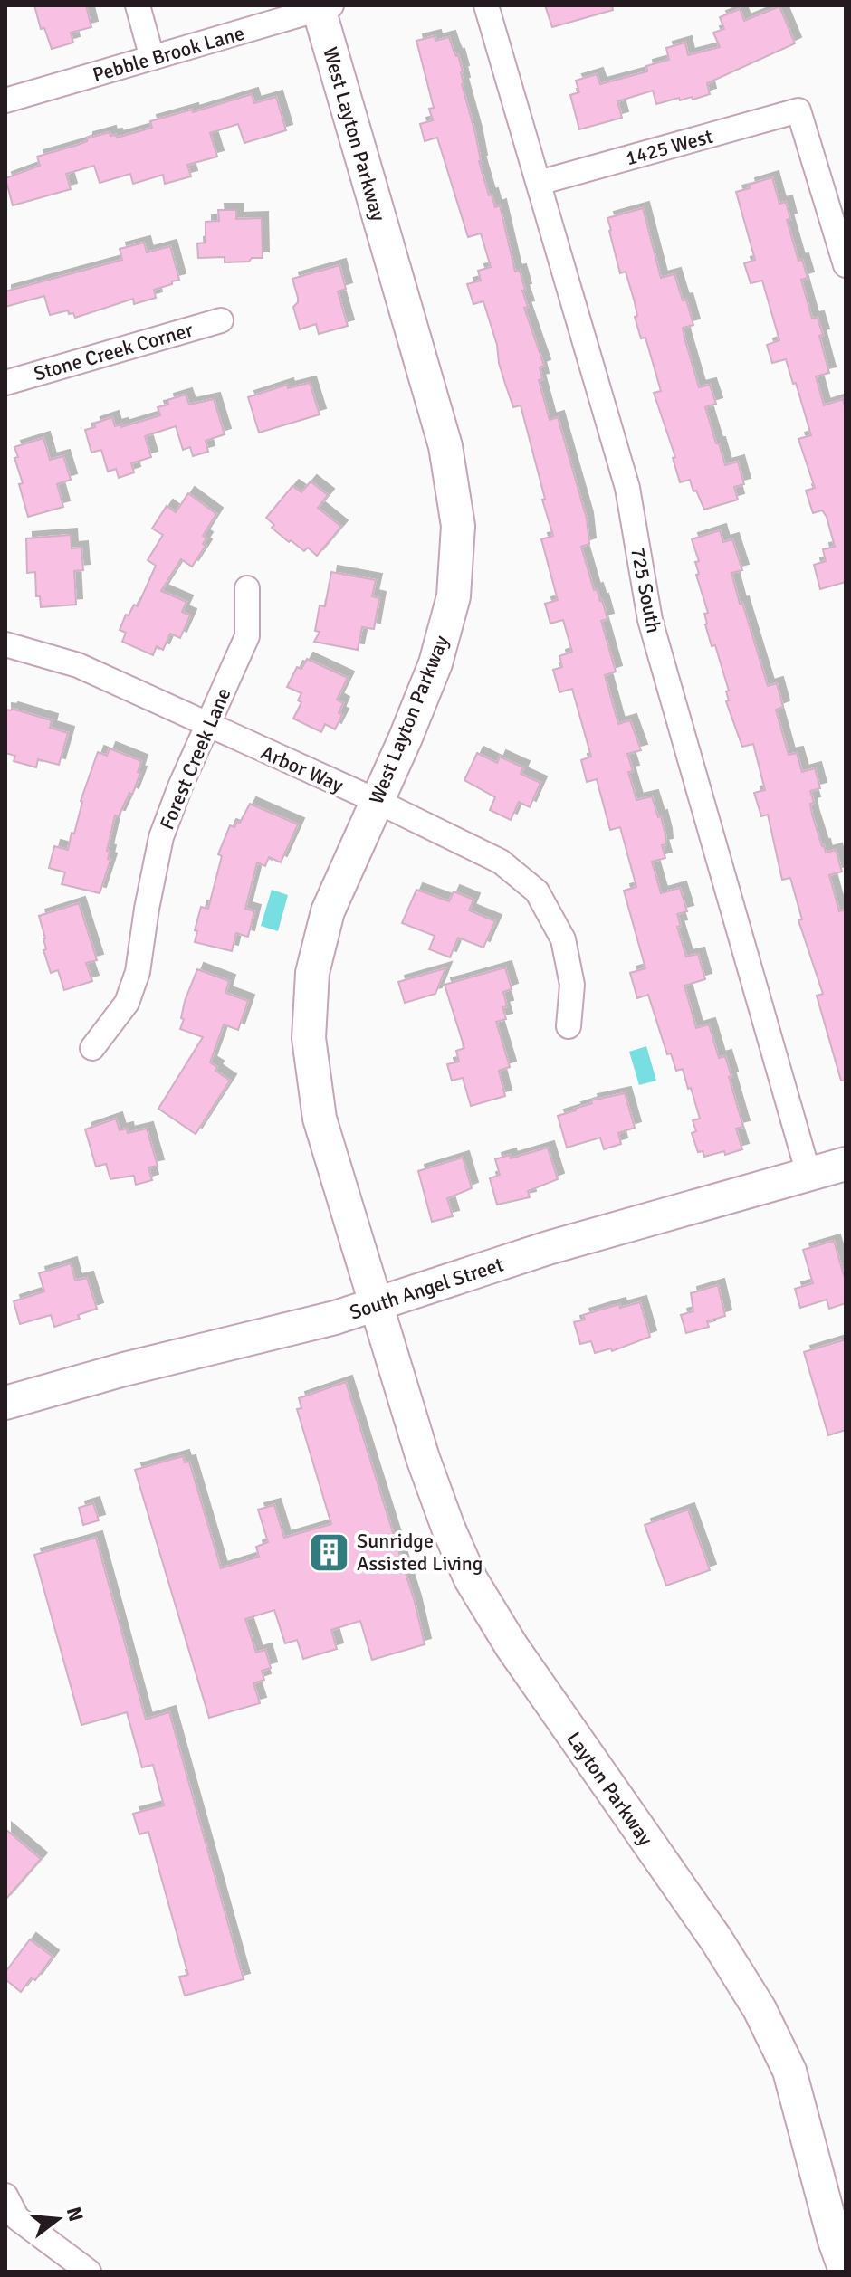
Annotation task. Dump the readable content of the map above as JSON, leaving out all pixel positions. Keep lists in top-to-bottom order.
{
  "streets": {
    "main road": ["West Layton Parkway", "South Angel Street", "Layton Parkway"],
    "street": [
      "Pebble Brook Lane",
      "1425 West",
      "Stone Creek Corner",
      "725 South",
      "Forest Creek Lane",
      "Arbor Way"
    ]
  },
  "crossings": [
    ["Pebble Brook Lane", "West Layton Parkway"],
    ["West Layton Parkway", "Arbor Way"],
    ["West Layton Parkway", "South Angel Street"],
    ["West Layton Parkway", "Layton Parkway"],
    ["1425 West", "725 South"],
    ["725 South", "South Angel Street"],
    ["Forest Creek Lane", "Arbor Way"],
    ["South Angel Street", "Layton Parkway"]
  ],
  "places": {
    "building": ["Sunridge Assisted Living"]
  },
  "north": "right"
}
